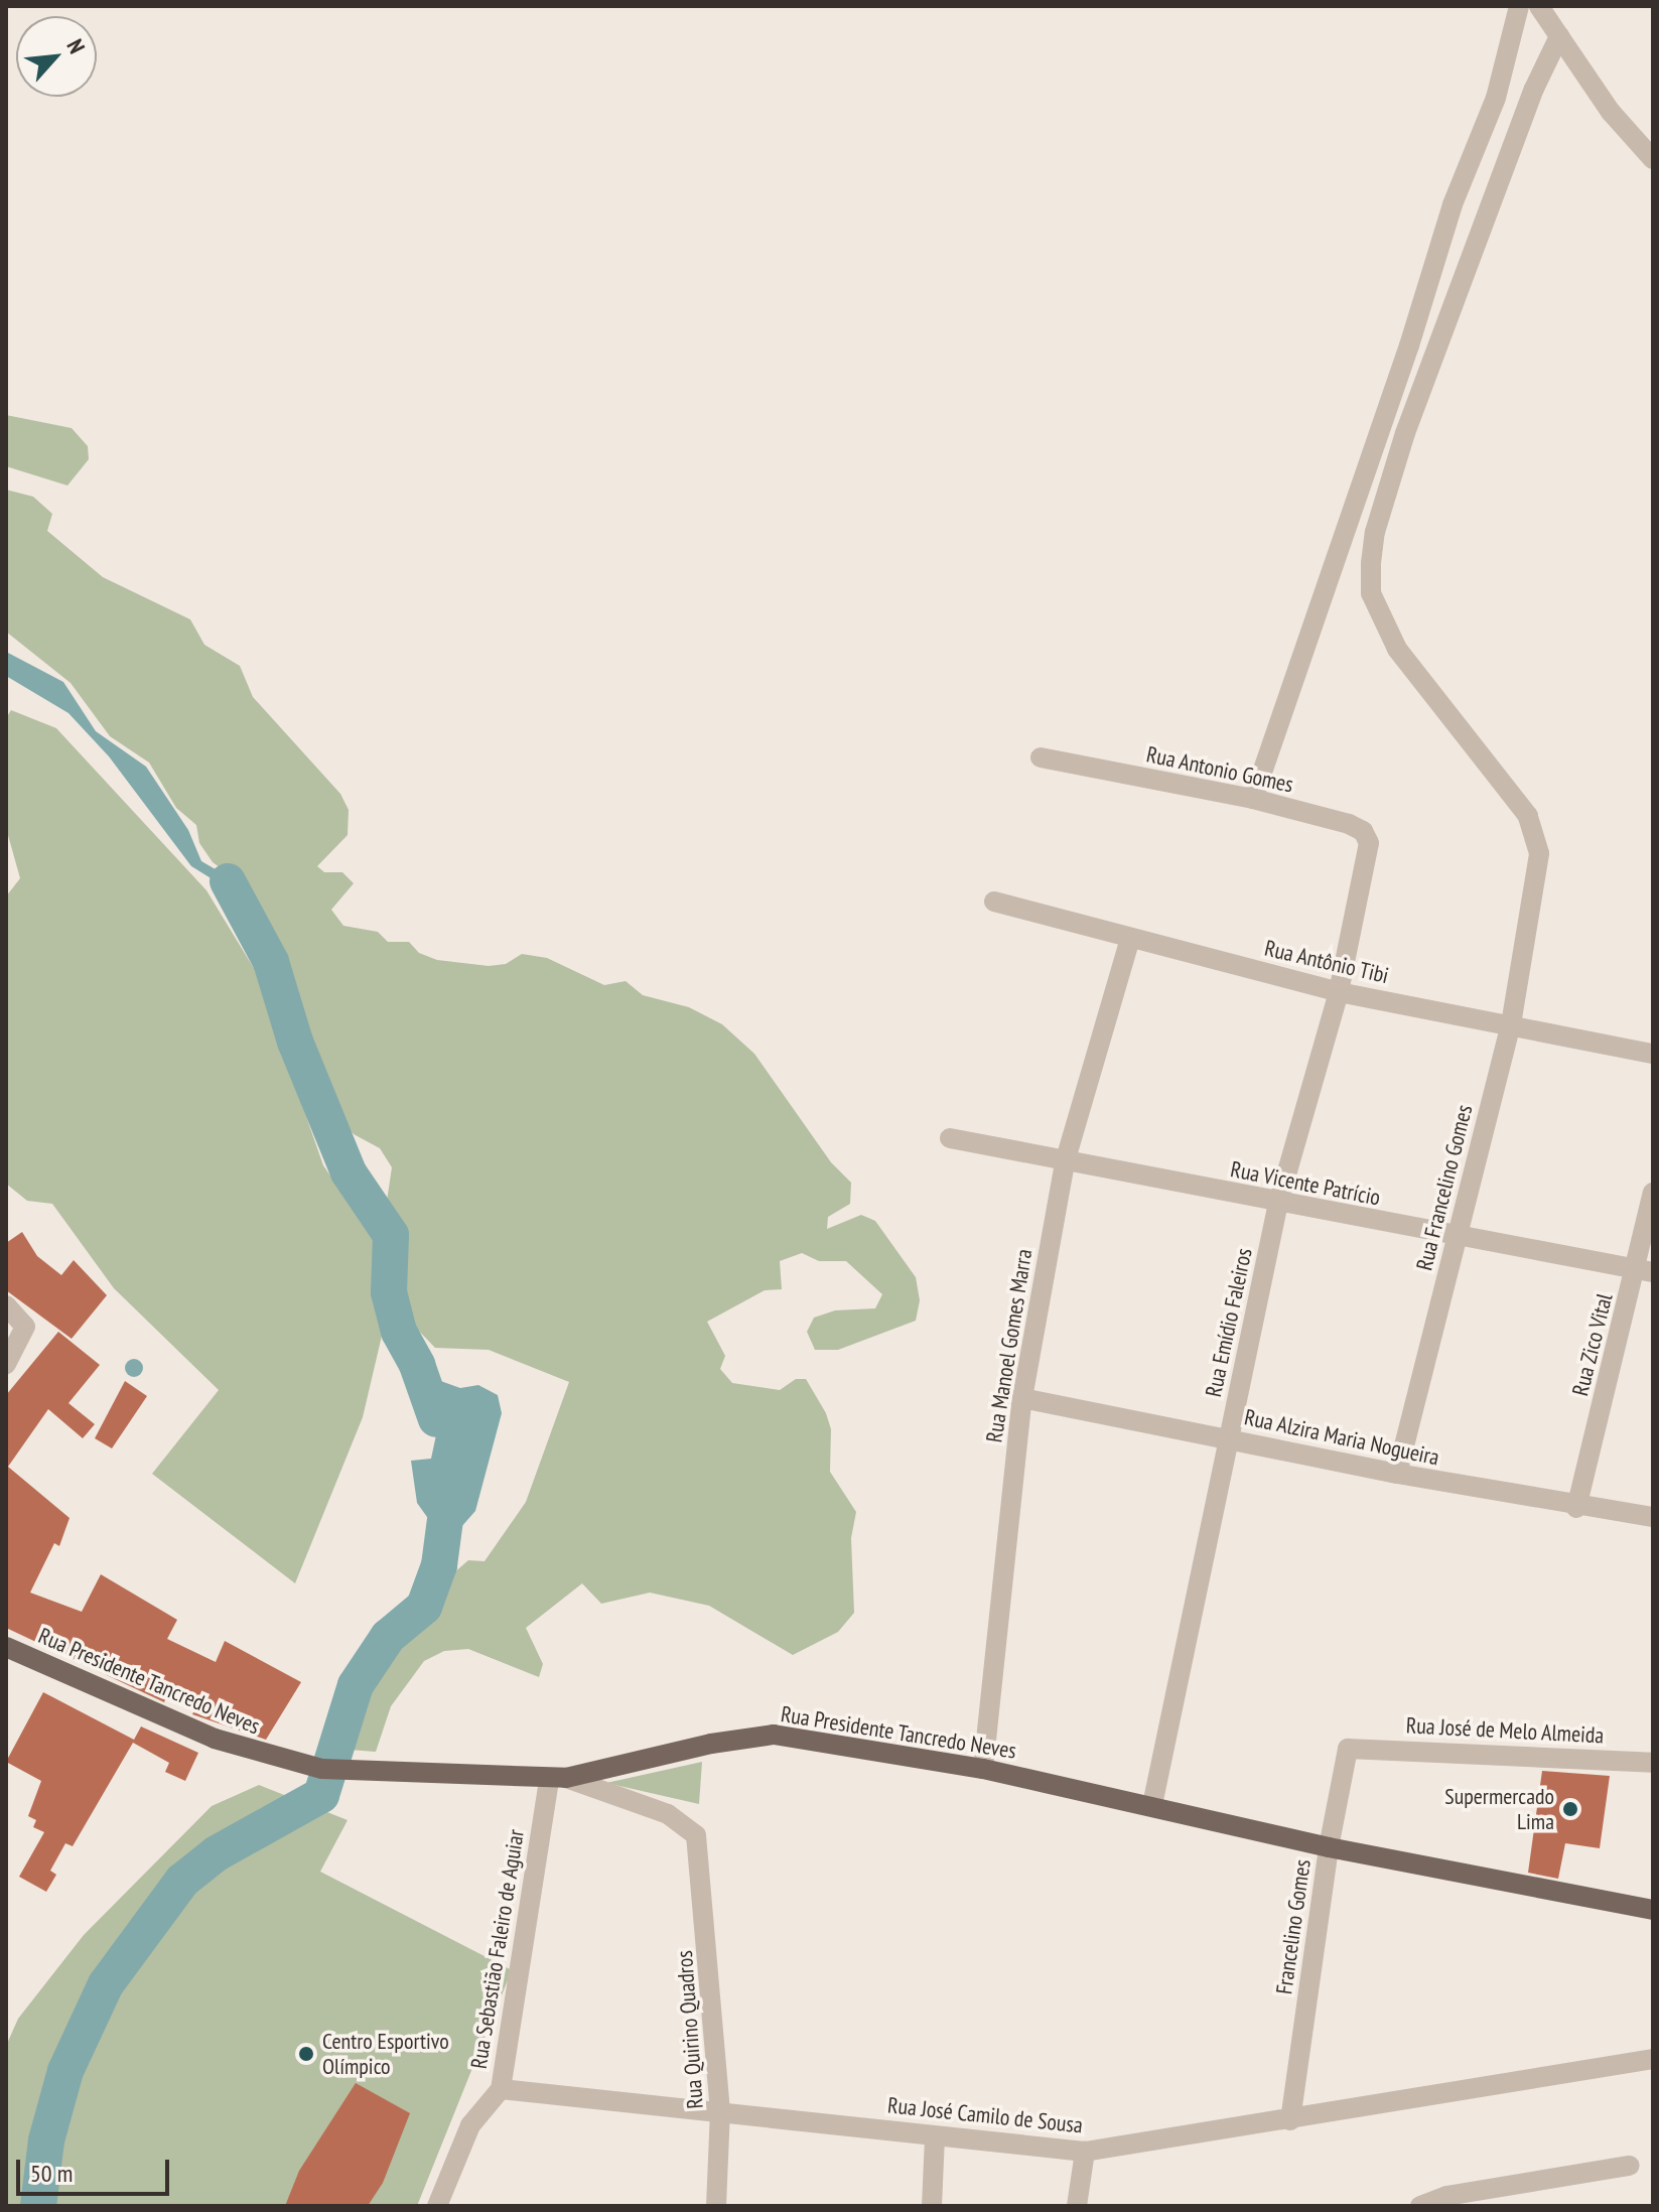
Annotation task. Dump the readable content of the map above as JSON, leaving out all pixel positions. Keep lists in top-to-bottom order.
{
  "streets": {
    "main road": ["Rua Presidente Tancredo Neves"],
    "street": [
      "Rua Antonio Gomes",
      "Rua Antônio Tibi",
      "Rua Vicente Patrício",
      "Rua Francelino Gomes",
      "Rua Emídio Faleiros",
      "Rua Zico Vital",
      "Rua Manoel Gomes Marra",
      "Rua Alzira Maria Nogueira",
      "Rua José de Melo Almeida",
      "Francelino Gomes",
      "Rua Sebastião Faleiro de Aguiar",
      "Rua Quirino Quadros",
      "Rua José Camilo de Sousa"
    ]
  },
  "crossings": [
    ["Rua Antonio Gomes", "Rua Emídio Faleiros"],
    ["Rua Antônio Tibi", "Rua Francelino Gomes"],
    ["Rua Antônio Tibi", "Rua Emídio Faleiros"],
    ["Rua Antônio Tibi", "Rua Manoel Gomes Marra"],
    ["Rua Vicente Patrício", "Rua Francelino Gomes"],
    ["Rua Vicente Patrício", "Rua Emídio Faleiros"],
    ["Rua Vicente Patrício", "Rua Zico Vital"],
    ["Rua Vicente Patrício", "Rua Manoel Gomes Marra"],
    ["Rua Francelino Gomes", "Rua Alzira Maria Nogueira"],
    ["Rua Emídio Faleiros", "Rua Alzira Maria Nogueira"],
    ["Rua Emídio Faleiros", "Rua Presidente Tancredo Neves"],
    ["Rua Zico Vital", "Rua Alzira Maria Nogueira"],
    ["Rua Manoel Gomes Marra", "Rua Alzira Maria Nogueira"],
    ["Rua Manoel Gomes Marra", "Rua Presidente Tancredo Neves"],
    ["Rua Presidente Tancredo Neves", "Francelino Gomes"],
    ["Rua Presidente Tancredo Neves", "Rua Sebastião Faleiro de Aguiar"],
    ["Rua Presidente Tancredo Neves", "Rua Quirino Quadros"],
    ["Rua José de Melo Almeida", "Francelino Gomes"],
    ["Francelino Gomes", "Rua José Camilo de Sousa"],
    ["Rua Sebastião Faleiro de Aguiar", "Rua Quirino Quadros"],
    ["Rua Sebastião Faleiro de Aguiar", "Rua José Camilo de Sousa"],
    ["Rua Quirino Quadros", "Rua José Camilo de Sousa"]
  ],
  "places": ["Supermercado Lima", "Centro Esportivo Olímpico"],
  "scale_bar": "50 m",
  "north": "top right"
}
